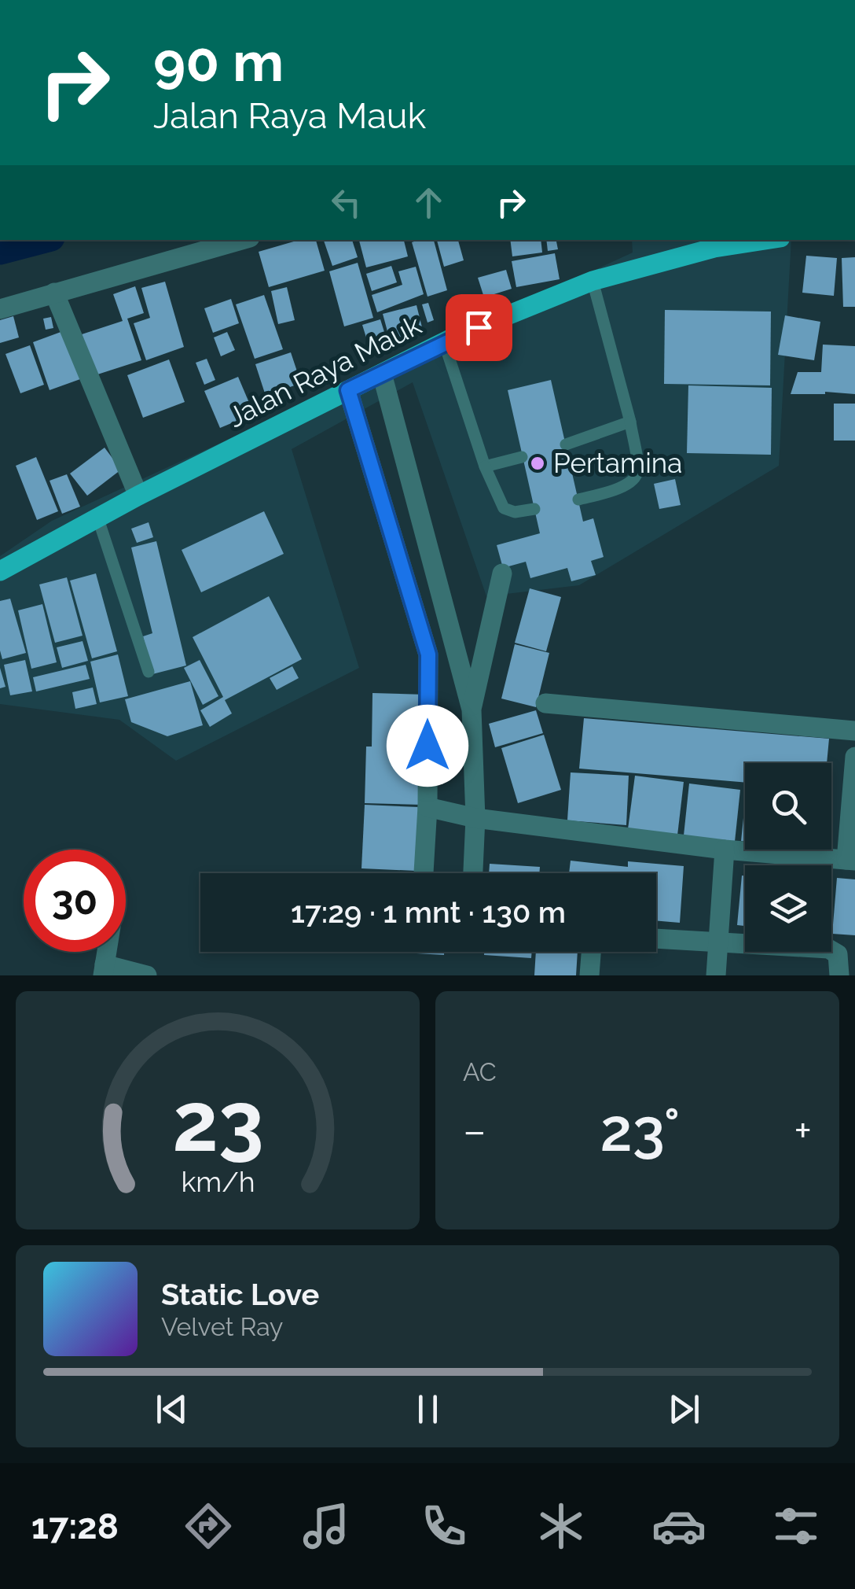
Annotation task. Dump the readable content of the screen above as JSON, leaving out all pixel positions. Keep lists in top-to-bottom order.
{
  "streets": {
    "main road": ["Jalan Raya Mauk"]
  },
  "places": ["Pertamina"],
  "page": {
    "turn": ["90 m", "Jalan Raya Mauk"],
    "limit": "30",
    "trip": "17:29 · 1 mnt · 130 m",
    "tile": "AC",
    "heat": ["−", "23°", "+"],
    "song": ["Static Love", "Velvet Ray"],
    "tabs": "17:28",
    "gauge": ["23", "km/h"]
  }
}
